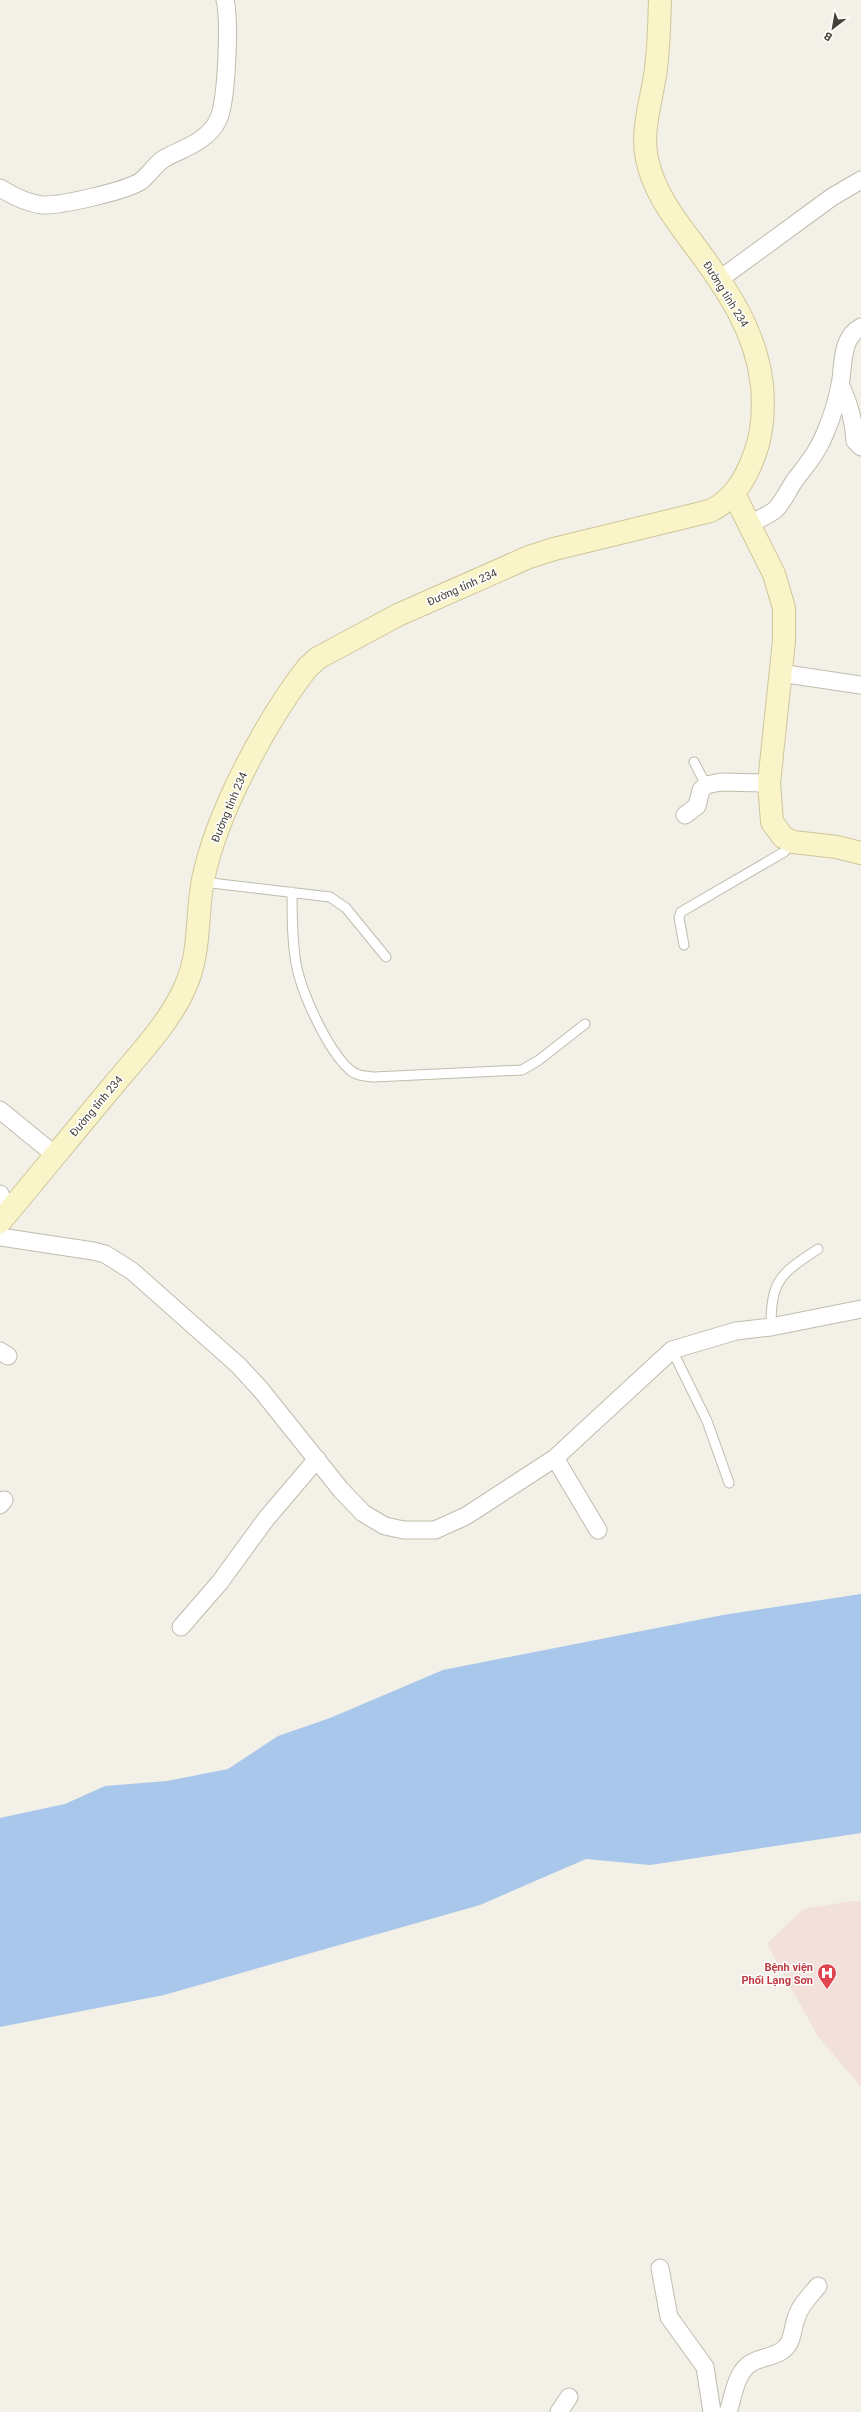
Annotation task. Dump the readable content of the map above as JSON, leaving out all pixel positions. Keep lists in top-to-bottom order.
{
  "streets": {
    "main road": ["Đường tỉnh 234"]
  },
  "places": {
    "hospital": ["Bệnh viện Phổi Lạng Sơn"]
  },
  "north": "bottom left"
}
